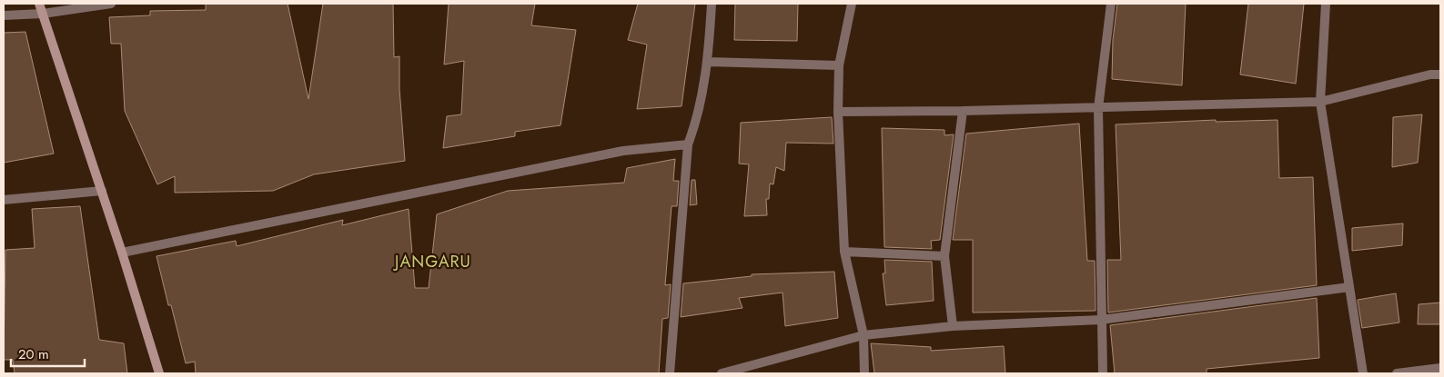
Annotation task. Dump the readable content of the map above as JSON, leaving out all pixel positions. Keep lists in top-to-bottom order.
{
  "districts": ["JANGARU"],
  "scale_bar": "20 m"
}
